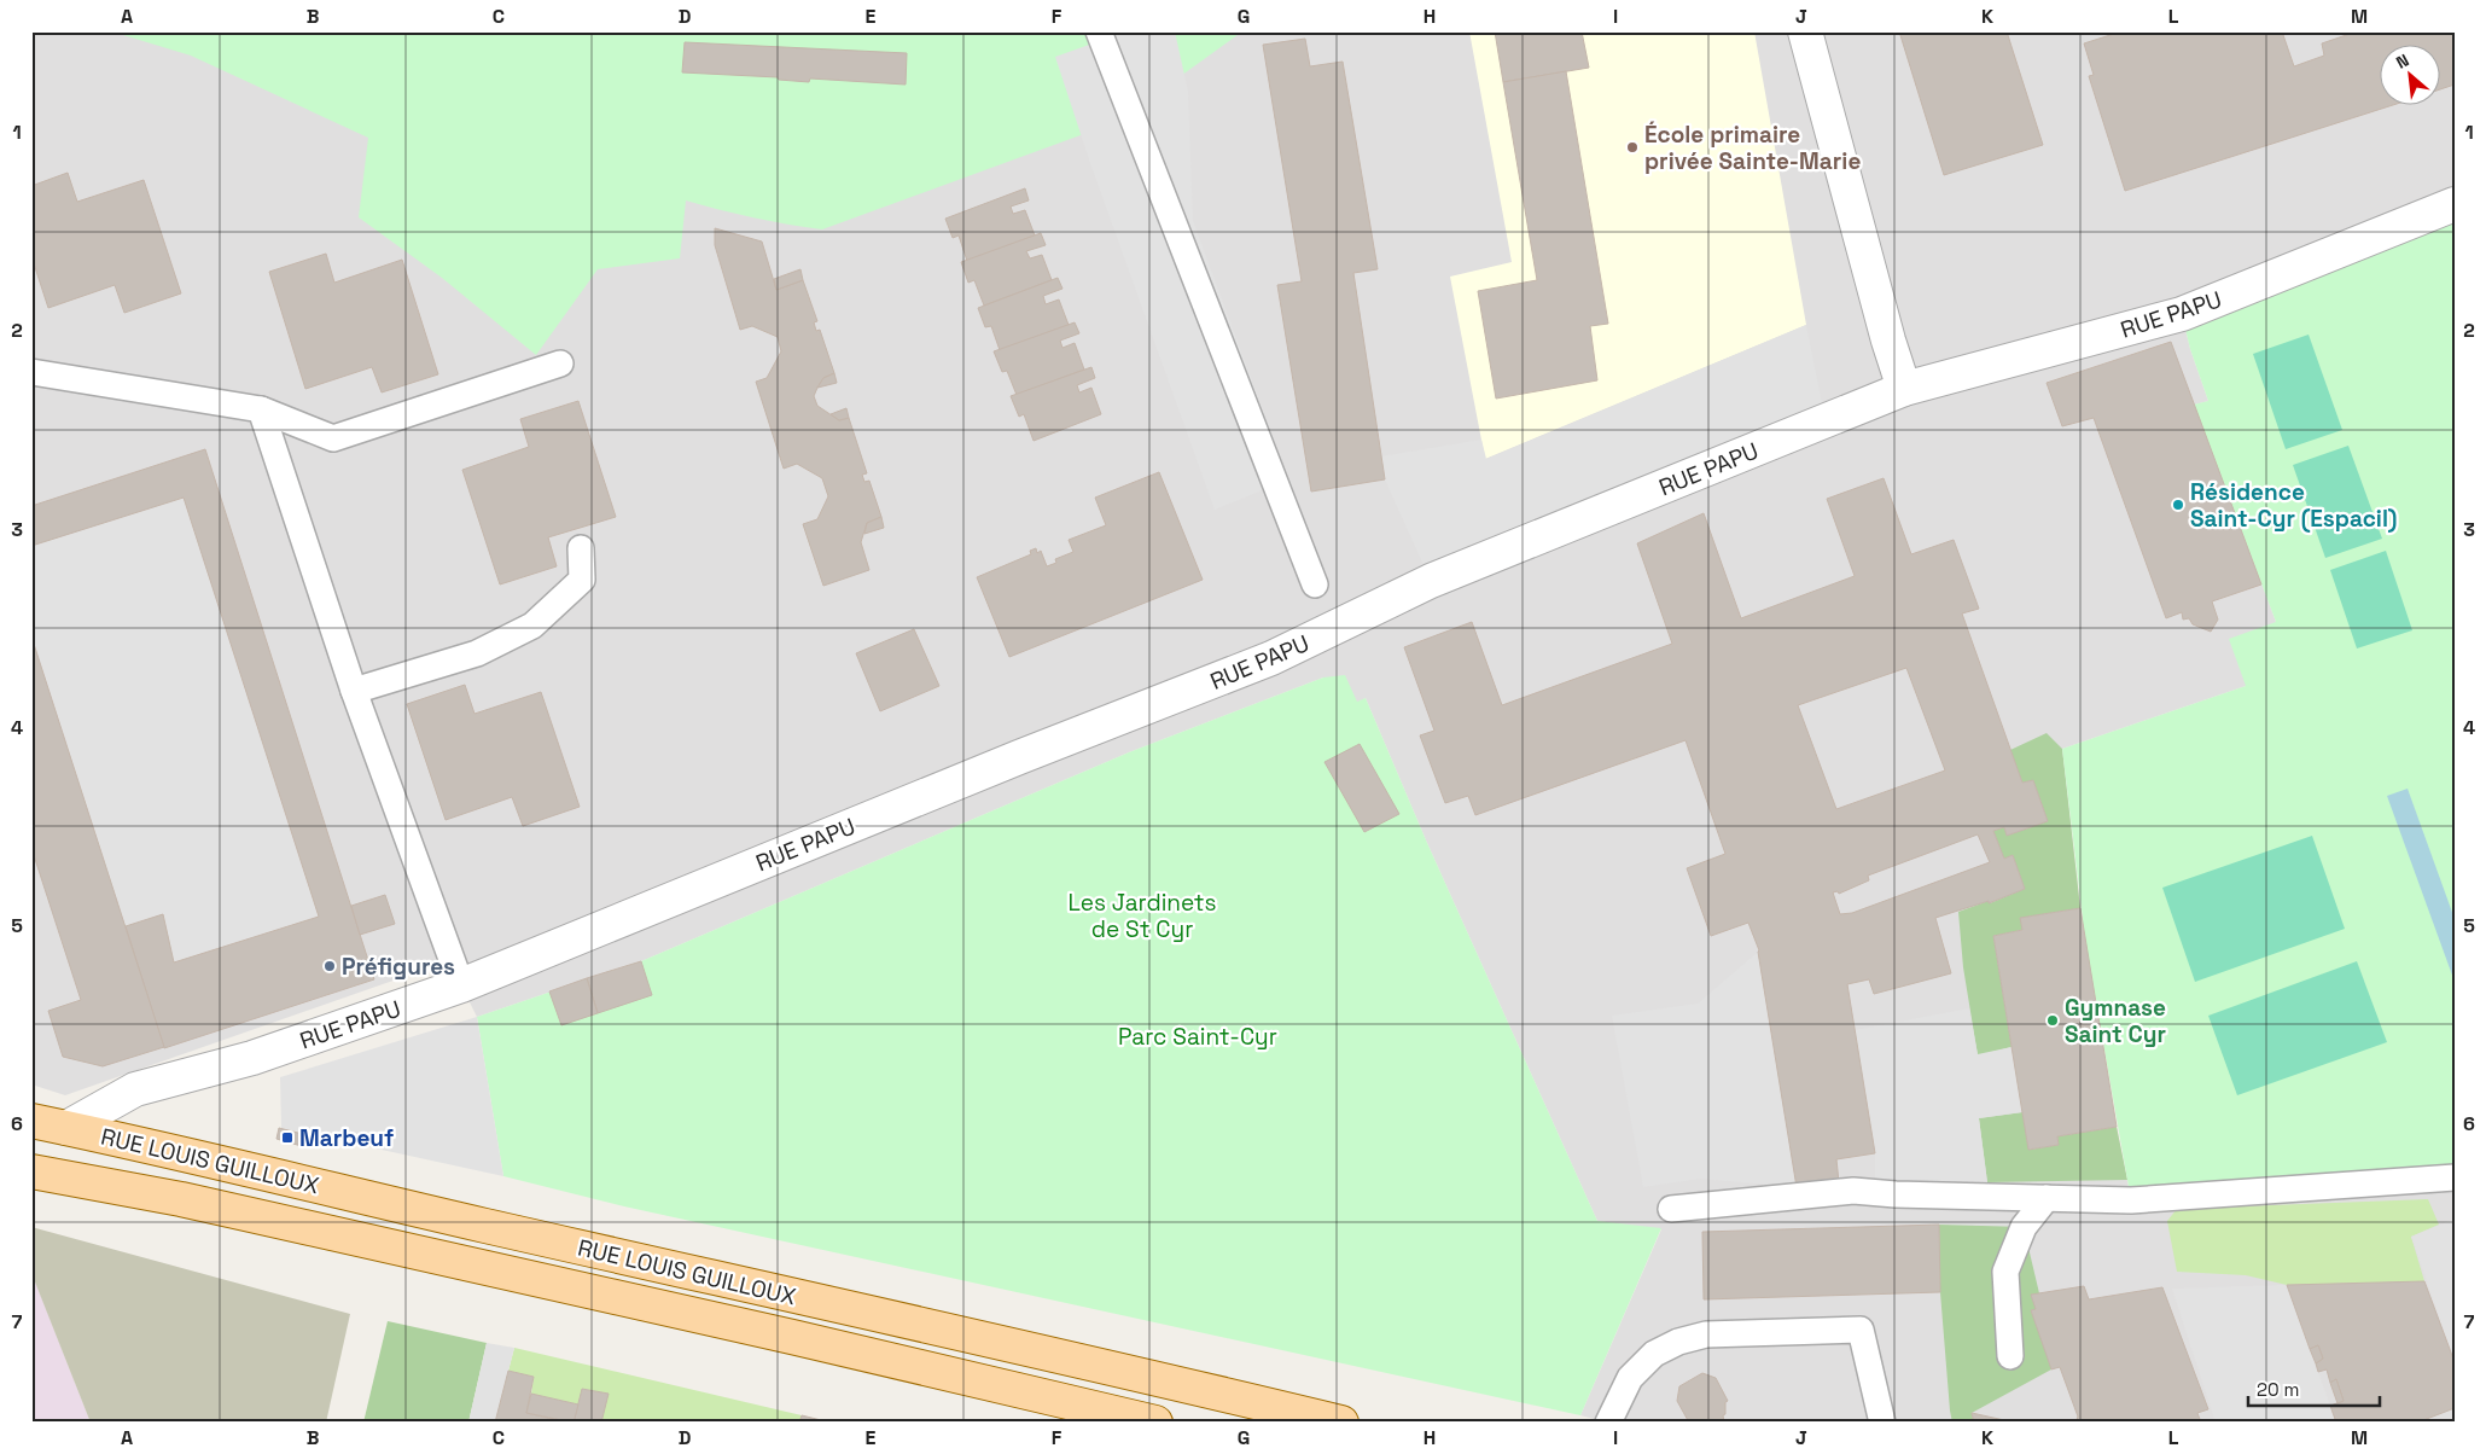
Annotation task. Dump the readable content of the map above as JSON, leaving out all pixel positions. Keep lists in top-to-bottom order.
{
  "streets": {
    "main road": ["RUE LOUIS GUILLOUX"],
    "street": ["RUE PAPU"]
  },
  "crossings": [
    ["RUE PAPU", "RUE LOUIS GUILLOUX"]
  ],
  "parks": ["Les Jardinets de St Cyr", "Parc Saint-Cyr"],
  "places": {
    "other": [
      "École primaire privée Sainte-Marie",
      "Résidence Saint-Cyr (Espacil)",
      "Préfigures",
      "Gymnase Saint Cyr"
    ],
    "transit": ["Marbeuf"]
  },
  "scale_bar": "20 m",
  "north": "top left",
  "grid": {
    "columns": [
      "A",
      "B",
      "C",
      "D",
      "E",
      "F",
      "G",
      "H",
      "I",
      "J",
      "K",
      "L",
      "M"
    ],
    "rows": [
      "1",
      "2",
      "3",
      "4",
      "5",
      "6",
      "7"
    ]
  }
}
